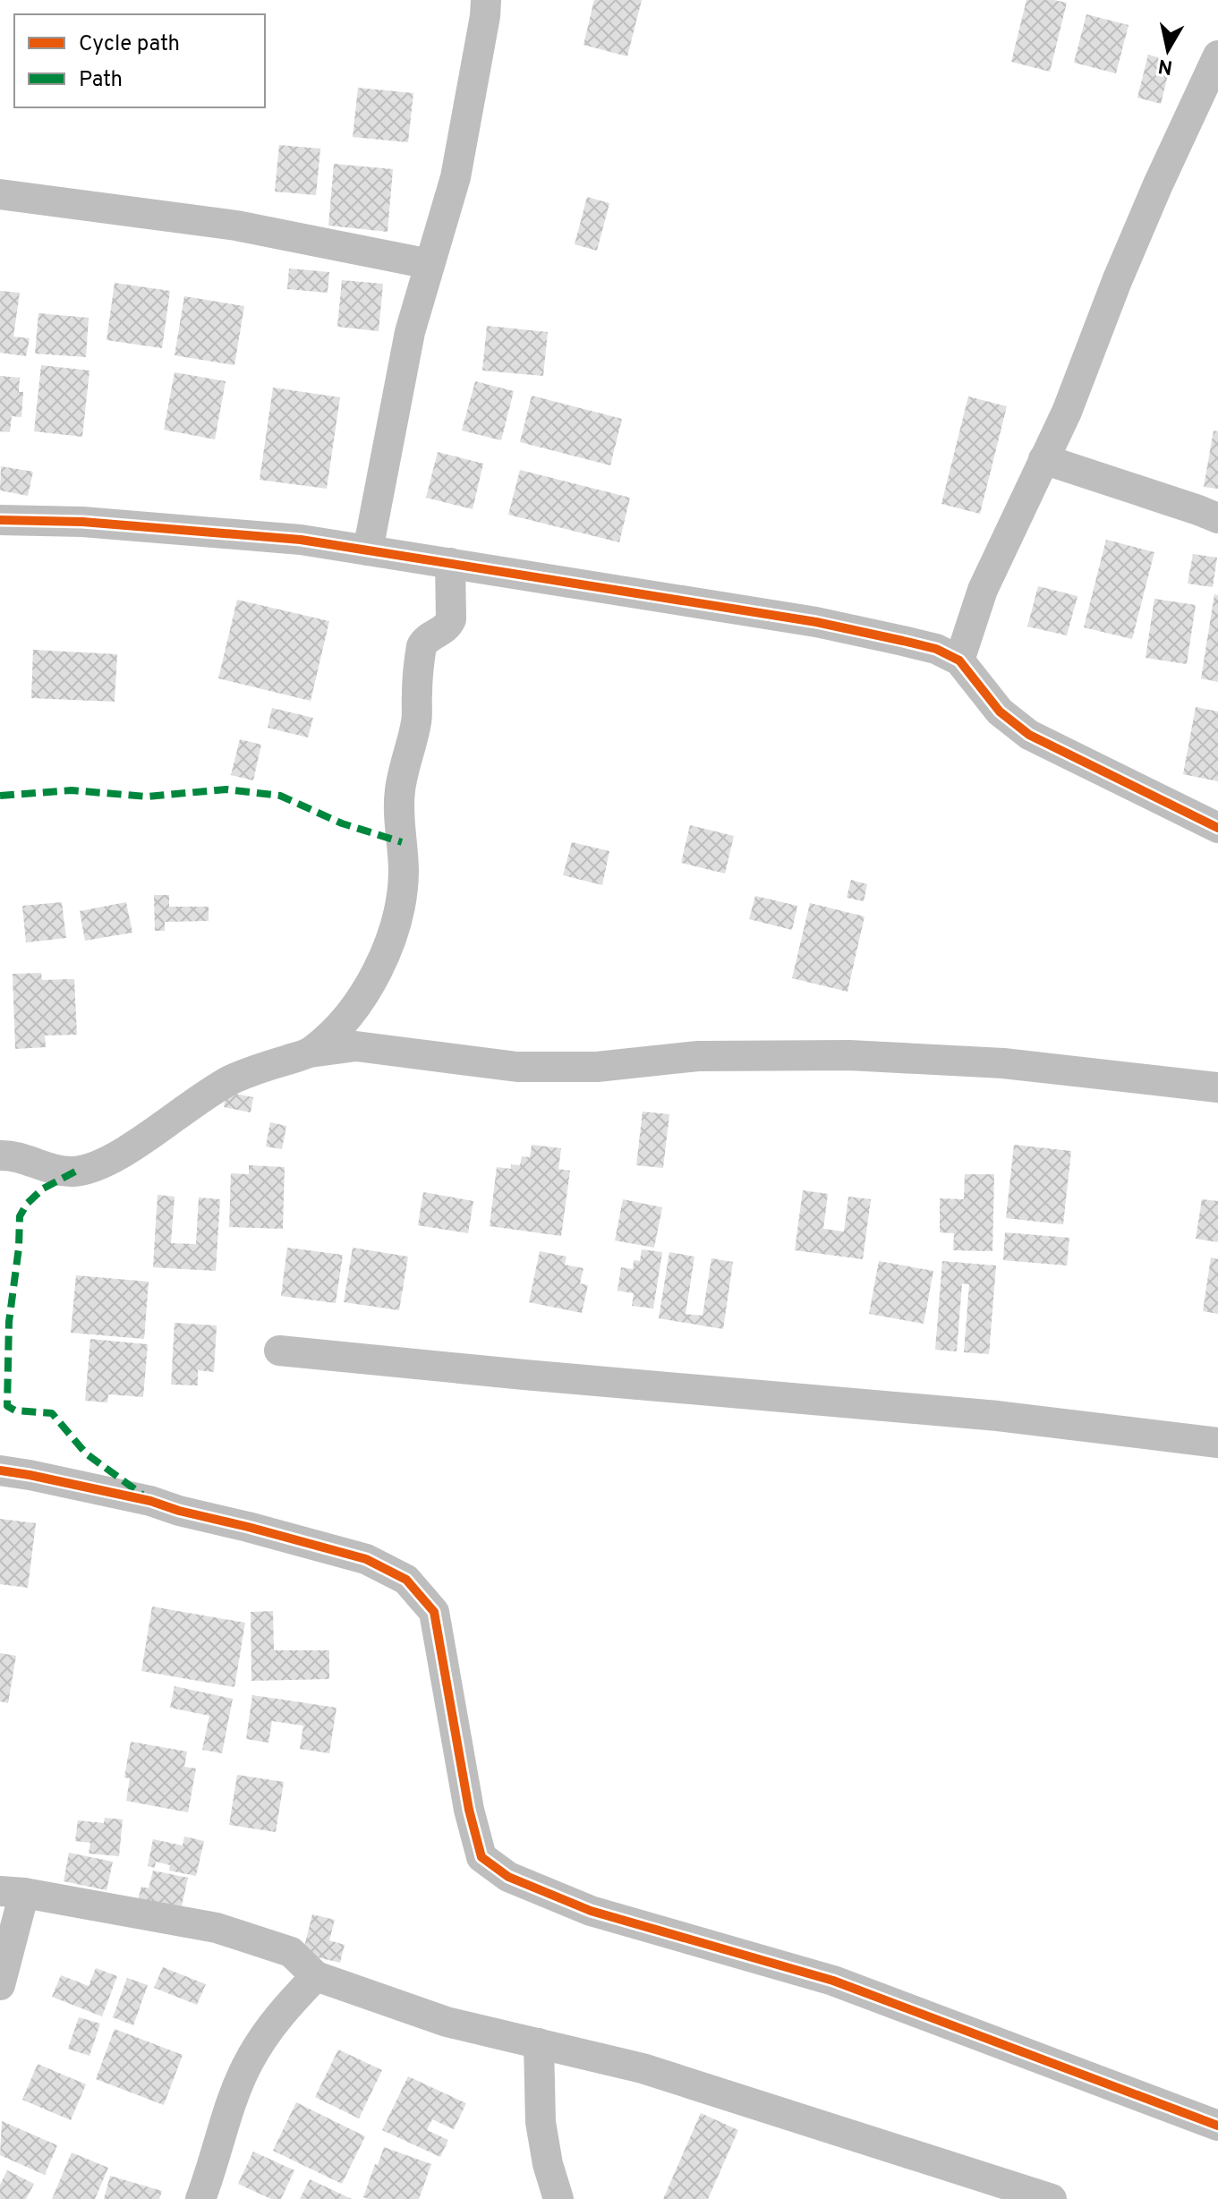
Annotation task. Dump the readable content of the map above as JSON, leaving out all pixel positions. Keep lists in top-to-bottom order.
{
  "legend": ["Cycle path", "Path"],
  "north": "bottom"
}
